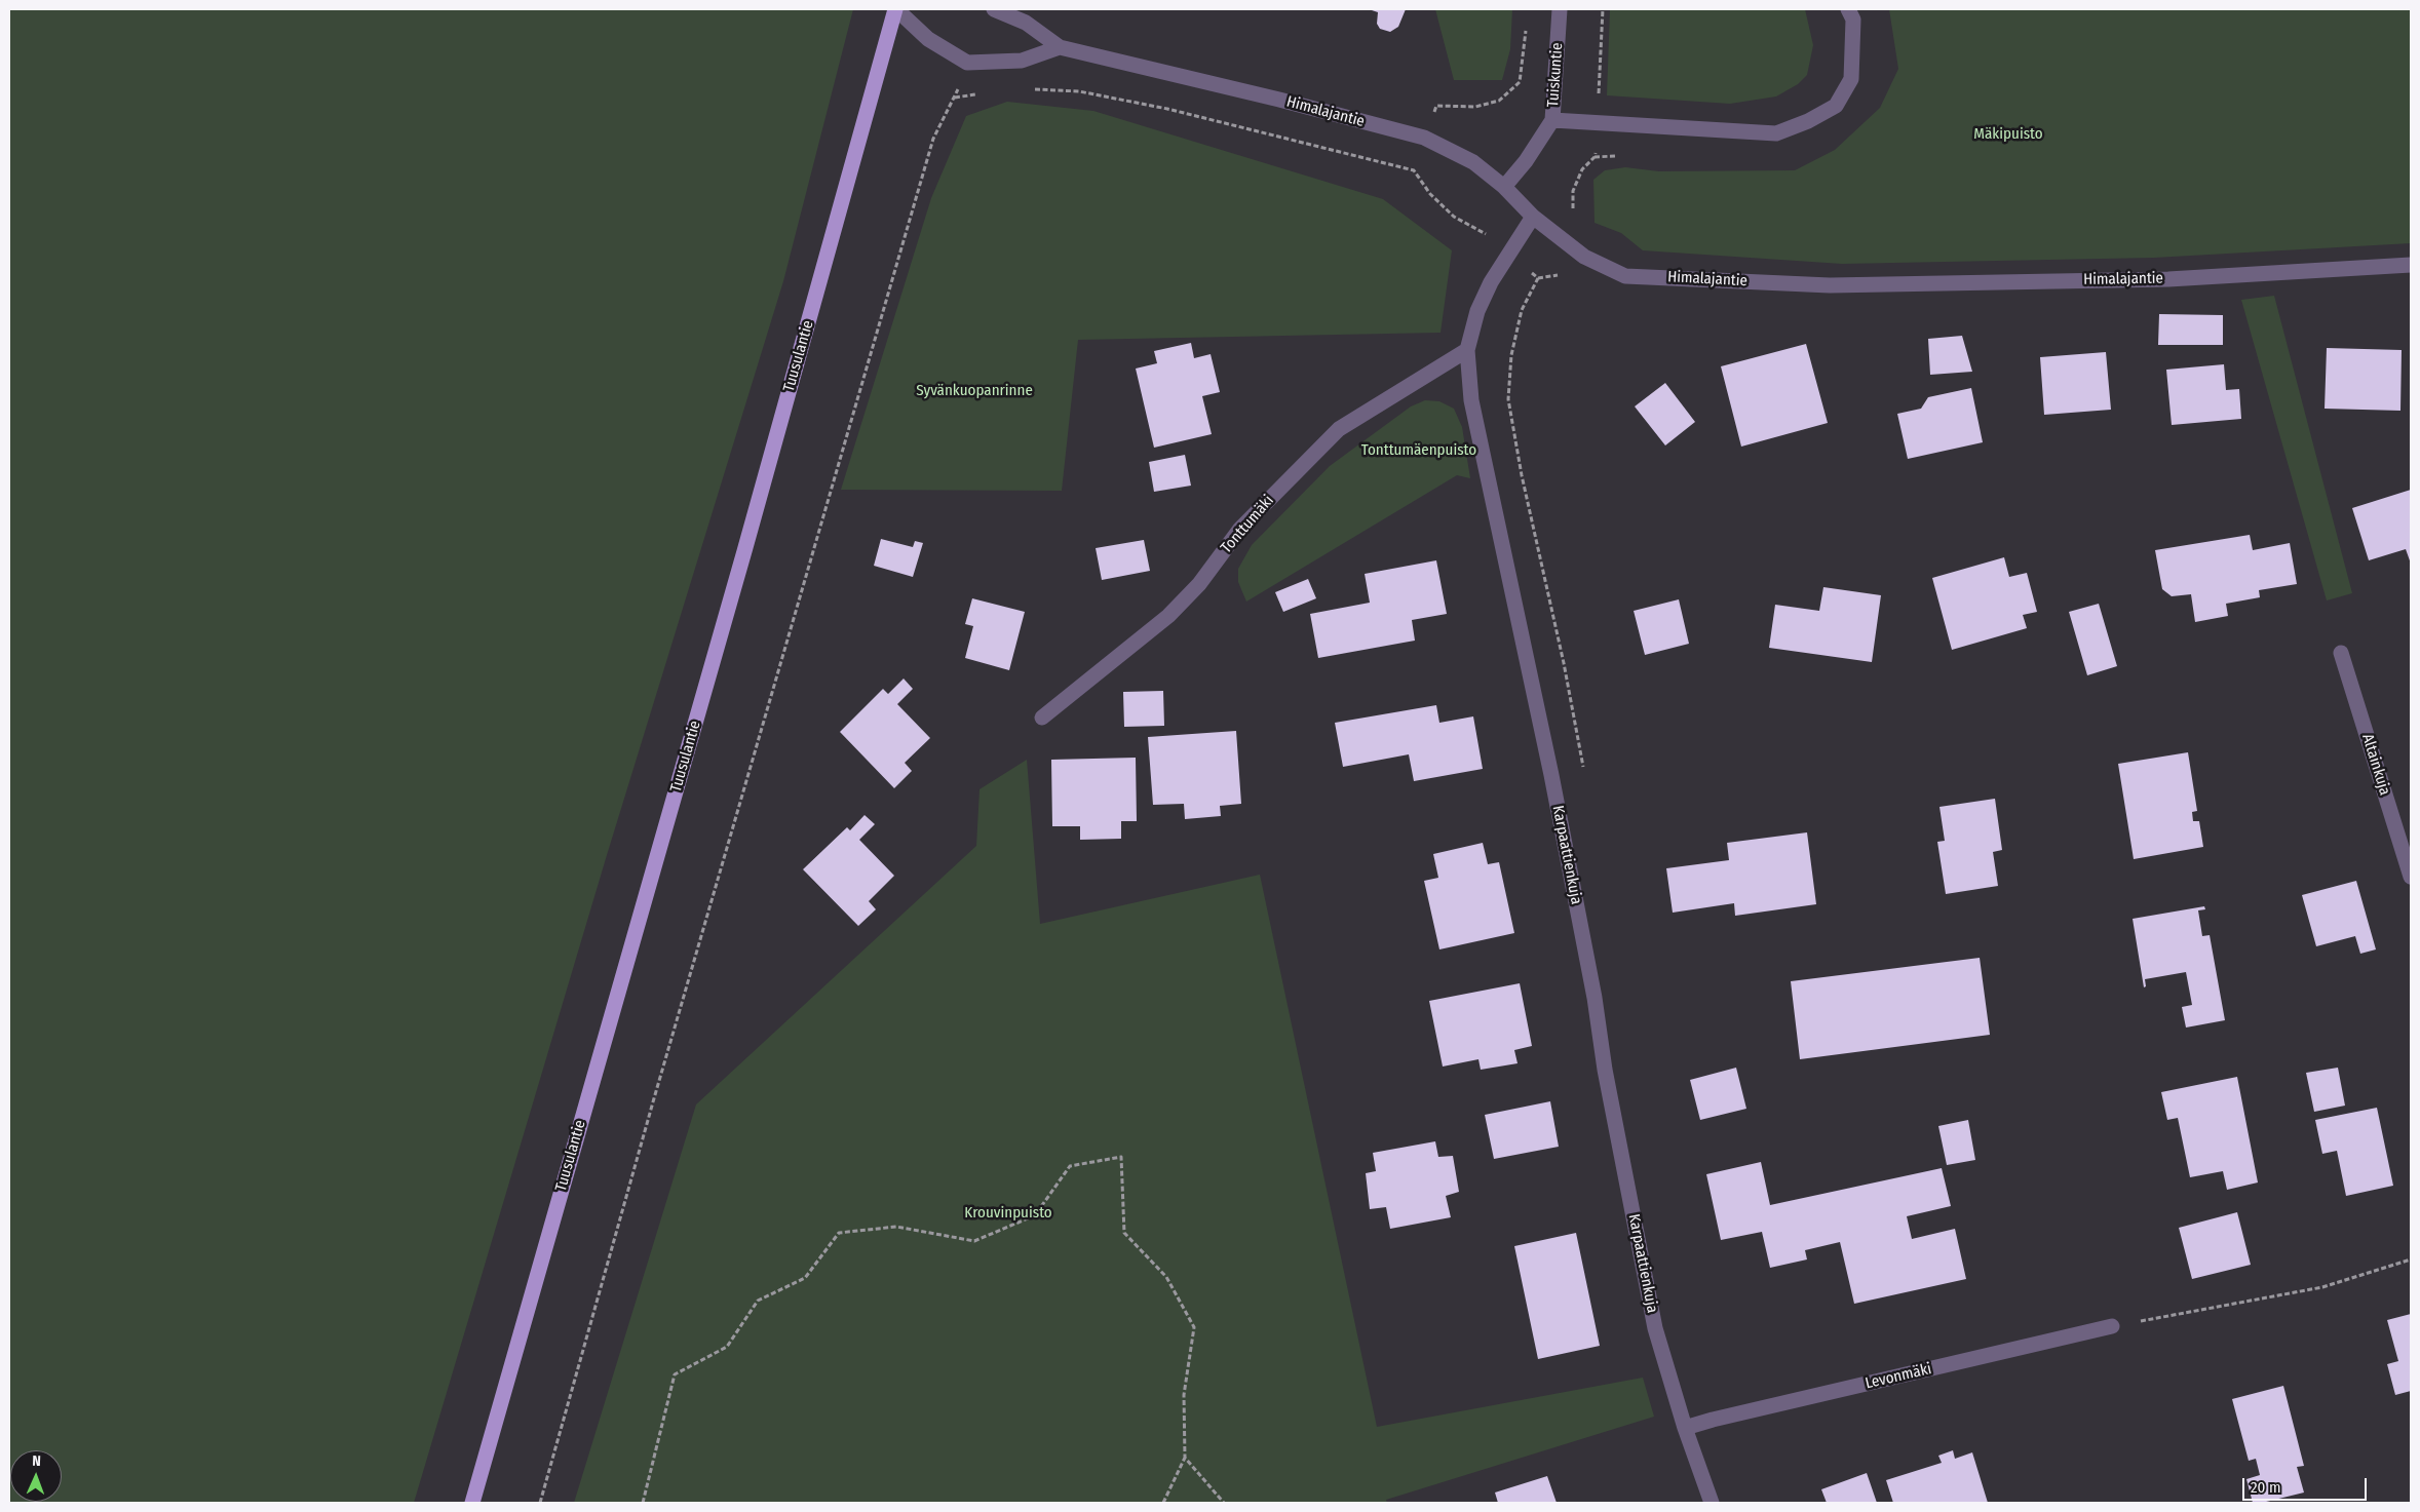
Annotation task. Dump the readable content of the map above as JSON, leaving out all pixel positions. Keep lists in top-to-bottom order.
{
  "streets": {
    "main road": ["Tuusulantie"],
    "street": [
      "Tuiskuntie",
      "Himalajantie",
      "Tonttumäki",
      "Altainkuja",
      "Karpaattienkuja",
      "Levonmäki"
    ]
  },
  "crossings": [
    ["Tuiskuntie", "Himalajantie"],
    ["Himalajantie", "Karpaattienkuja"],
    ["Tonttumäki", "Karpaattienkuja"],
    ["Karpaattienkuja", "Levonmäki"]
  ],
  "parks": [
    "Mäkipuisto",
    "Syvänkuopanrinne",
    "Tonttumäenpuisto",
    "Krouvinpuisto"
  ],
  "scale_bar": "20 m",
  "north": "top"
}
